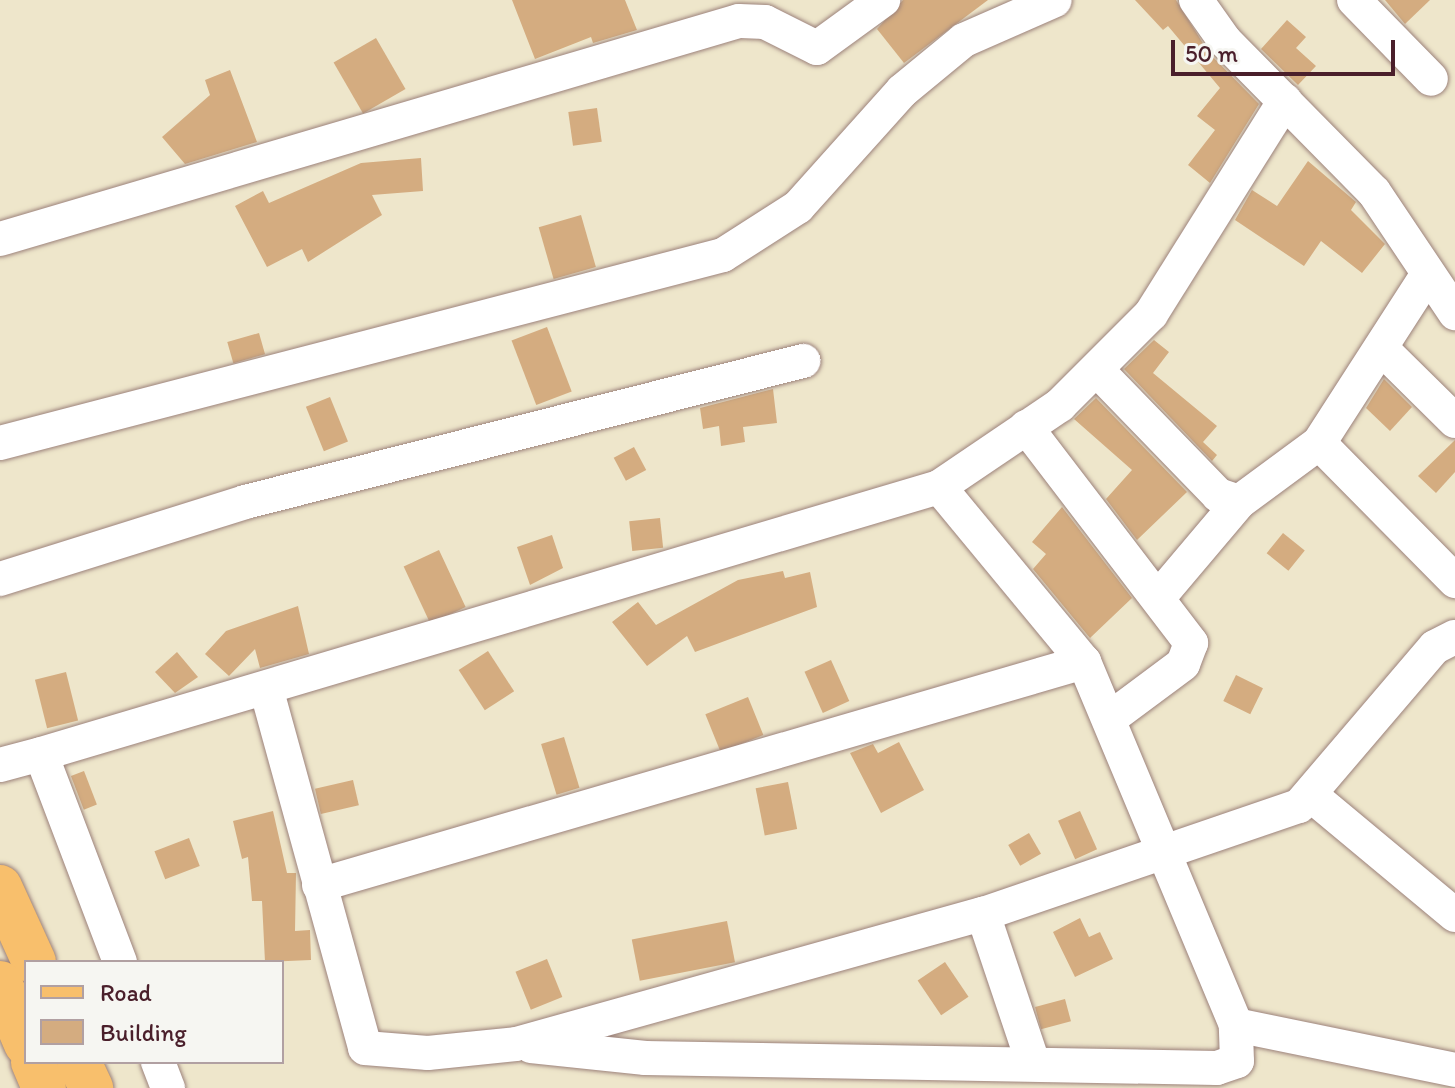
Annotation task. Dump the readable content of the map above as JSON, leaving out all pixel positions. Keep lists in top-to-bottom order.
{
  "legend": ["Road", "Building"],
  "scale_bar": "50 m"
}
